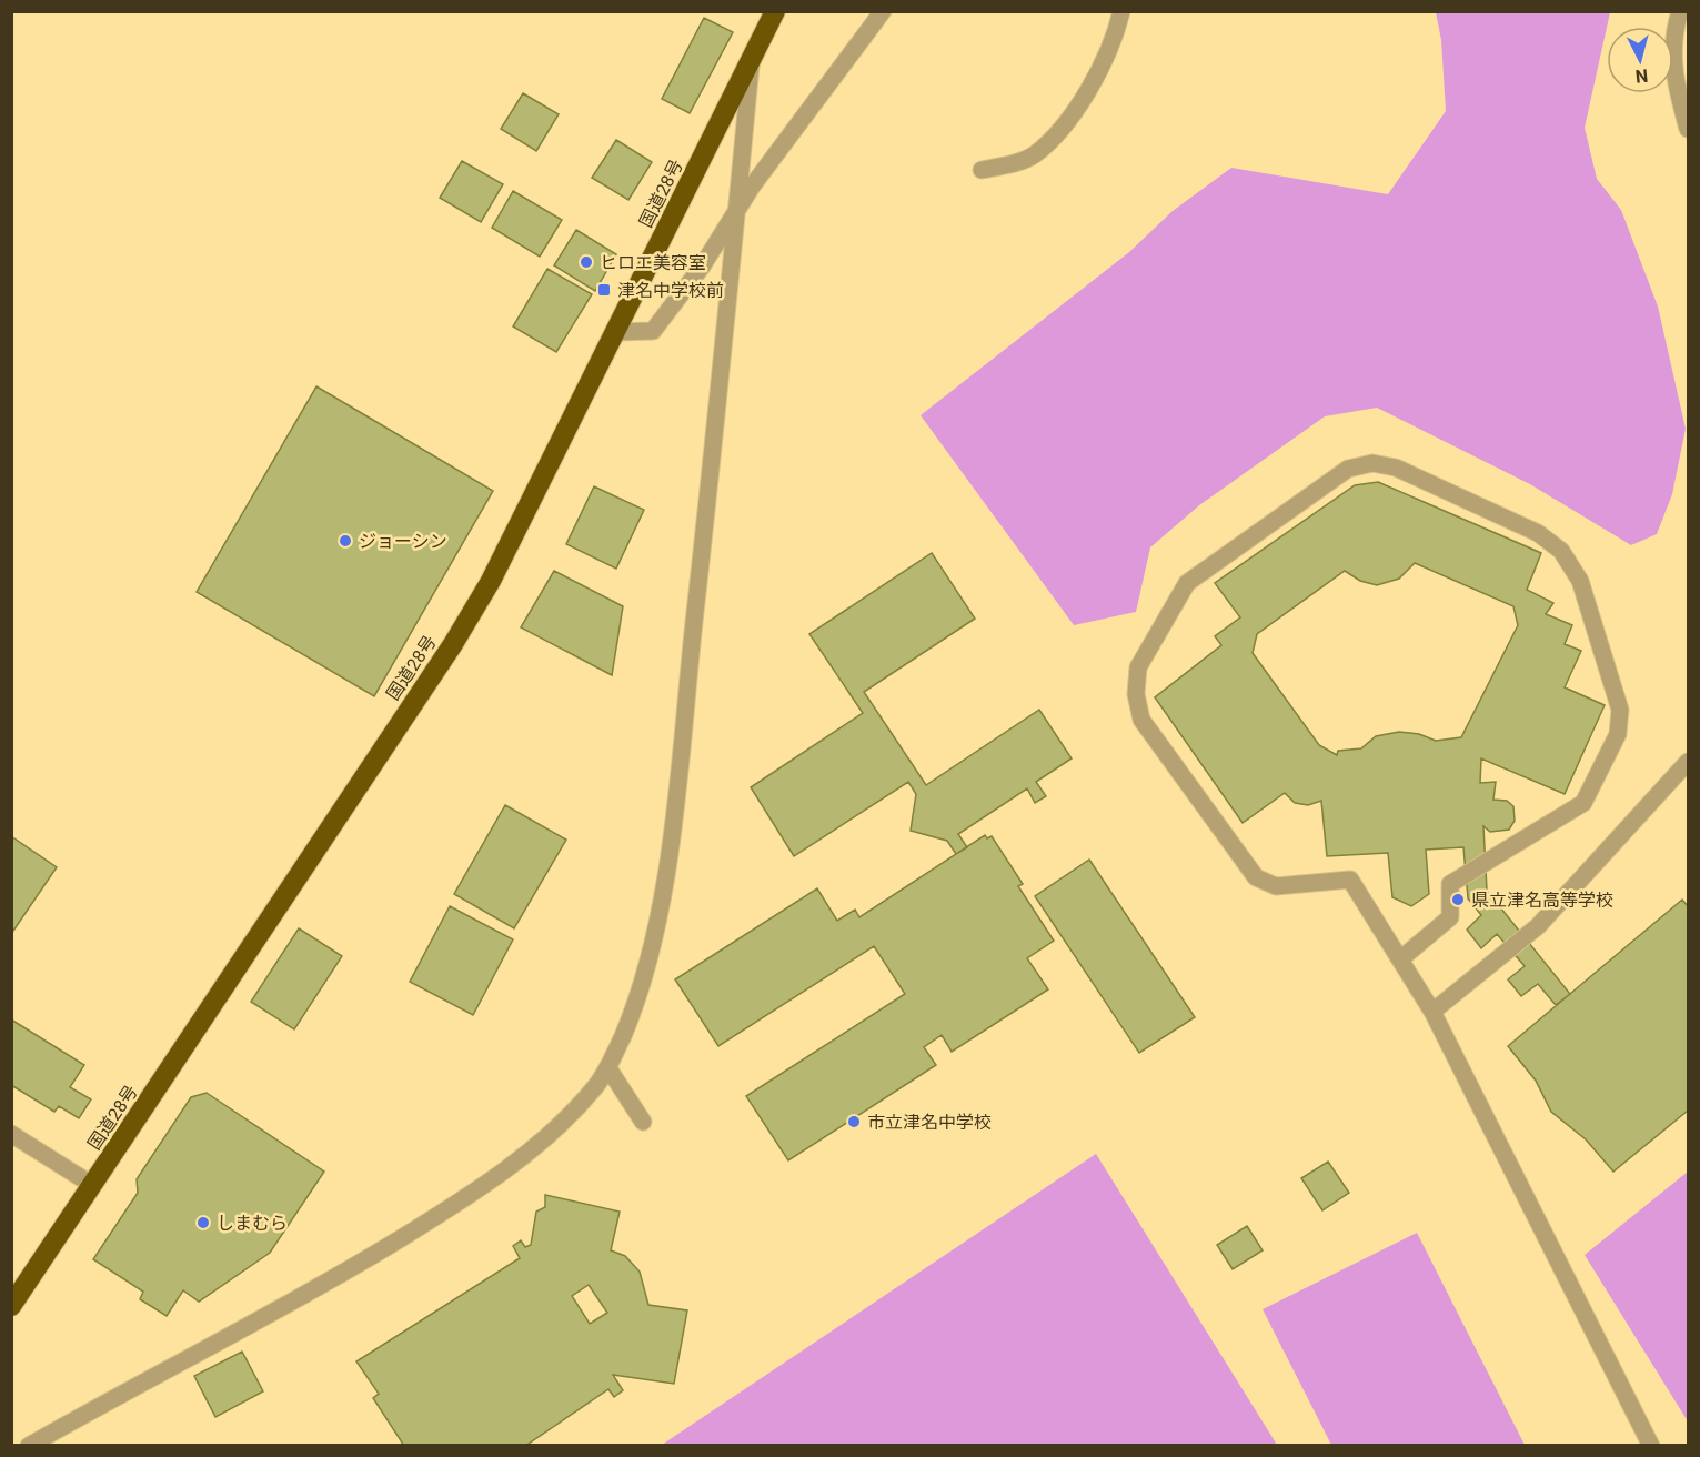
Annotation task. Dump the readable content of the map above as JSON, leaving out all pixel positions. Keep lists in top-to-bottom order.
{
  "streets": {
    "highway": ["国道28号"]
  },
  "places": {
    "other": [
      "ヒロエ美容室",
      "ジョーシン",
      "県立津名高等学校",
      "市立津名中学校",
      "しまむら"
    ],
    "transit": ["津名中学校前"]
  },
  "north": "bottom"
}
